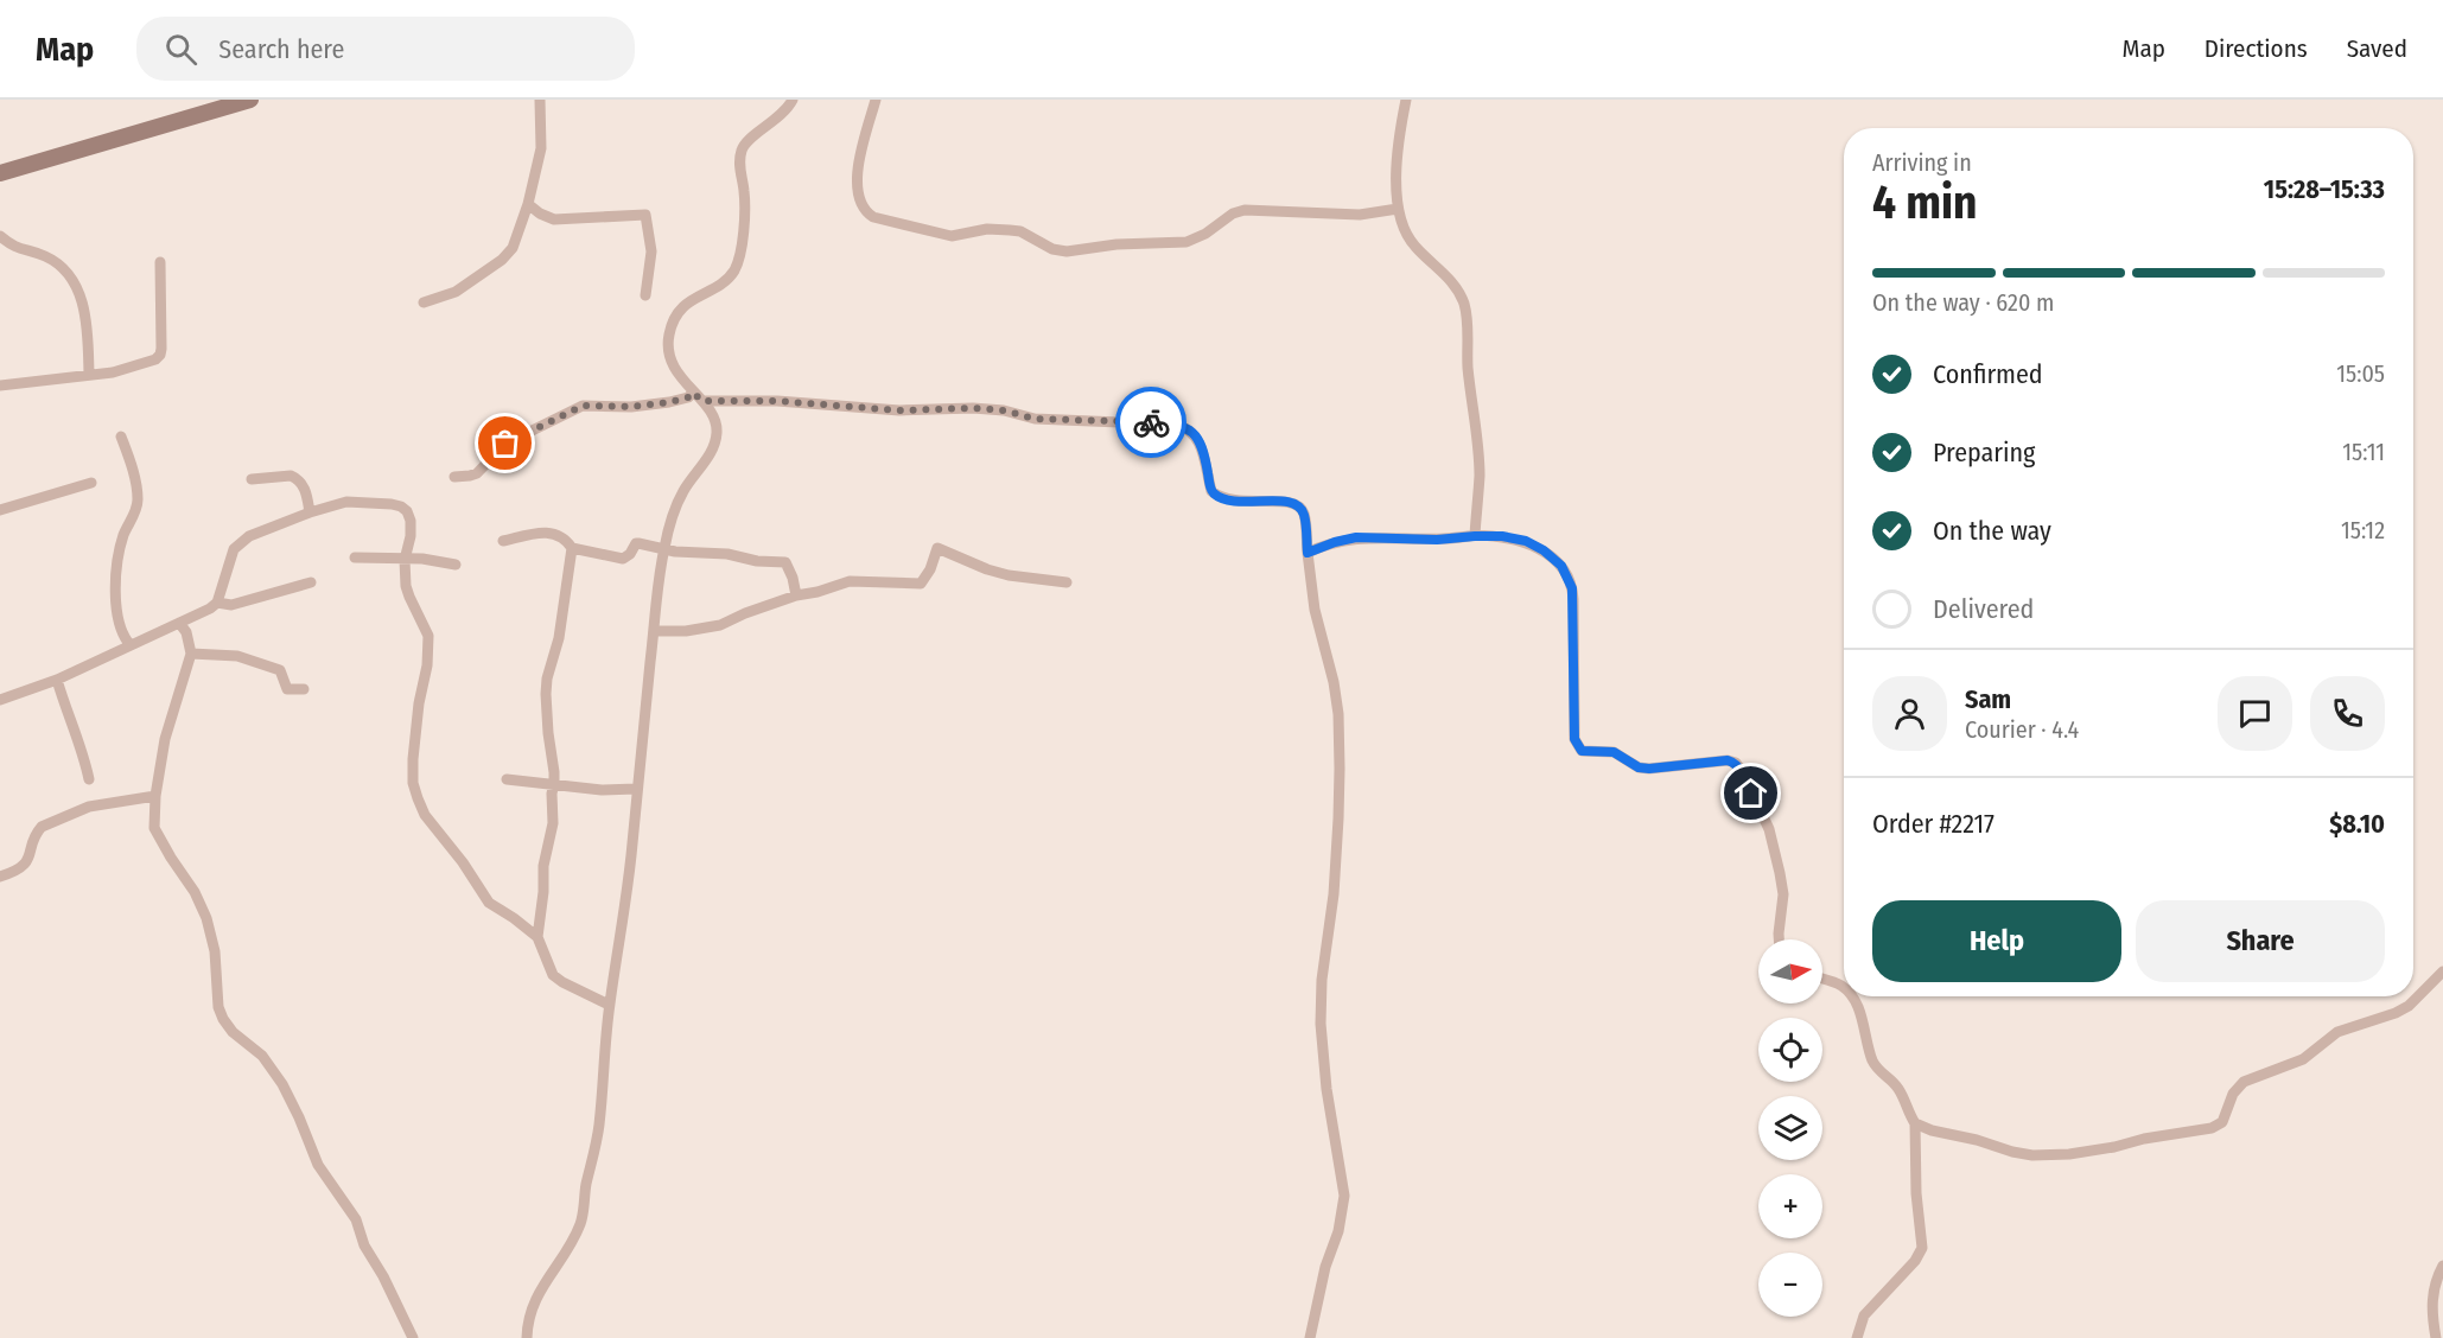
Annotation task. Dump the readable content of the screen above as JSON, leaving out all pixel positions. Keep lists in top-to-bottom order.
{
  "north": "right",
  "page": {
    "header": "Map",
    "search": "Search here",
    "nav": ["Map", "Directions", "Saved"],
    "heading": ["4 min", "Arriving in", "15:28–15:33"],
    "panel": [
      "Sam",
      "Courier · 4.4",
      "Order #2217",
      "$8.10"
    ],
    "bar": "On the way · 620 m",
    "list": [
      ["Confirmed", "15:05"],
      ["Preparing", "15:11"],
      ["On the way", "15:12"],
      "Delivered"
    ],
    "buttons": ["Help", "Share"],
    "map_buttons": ["+", "−"]
  }
}
